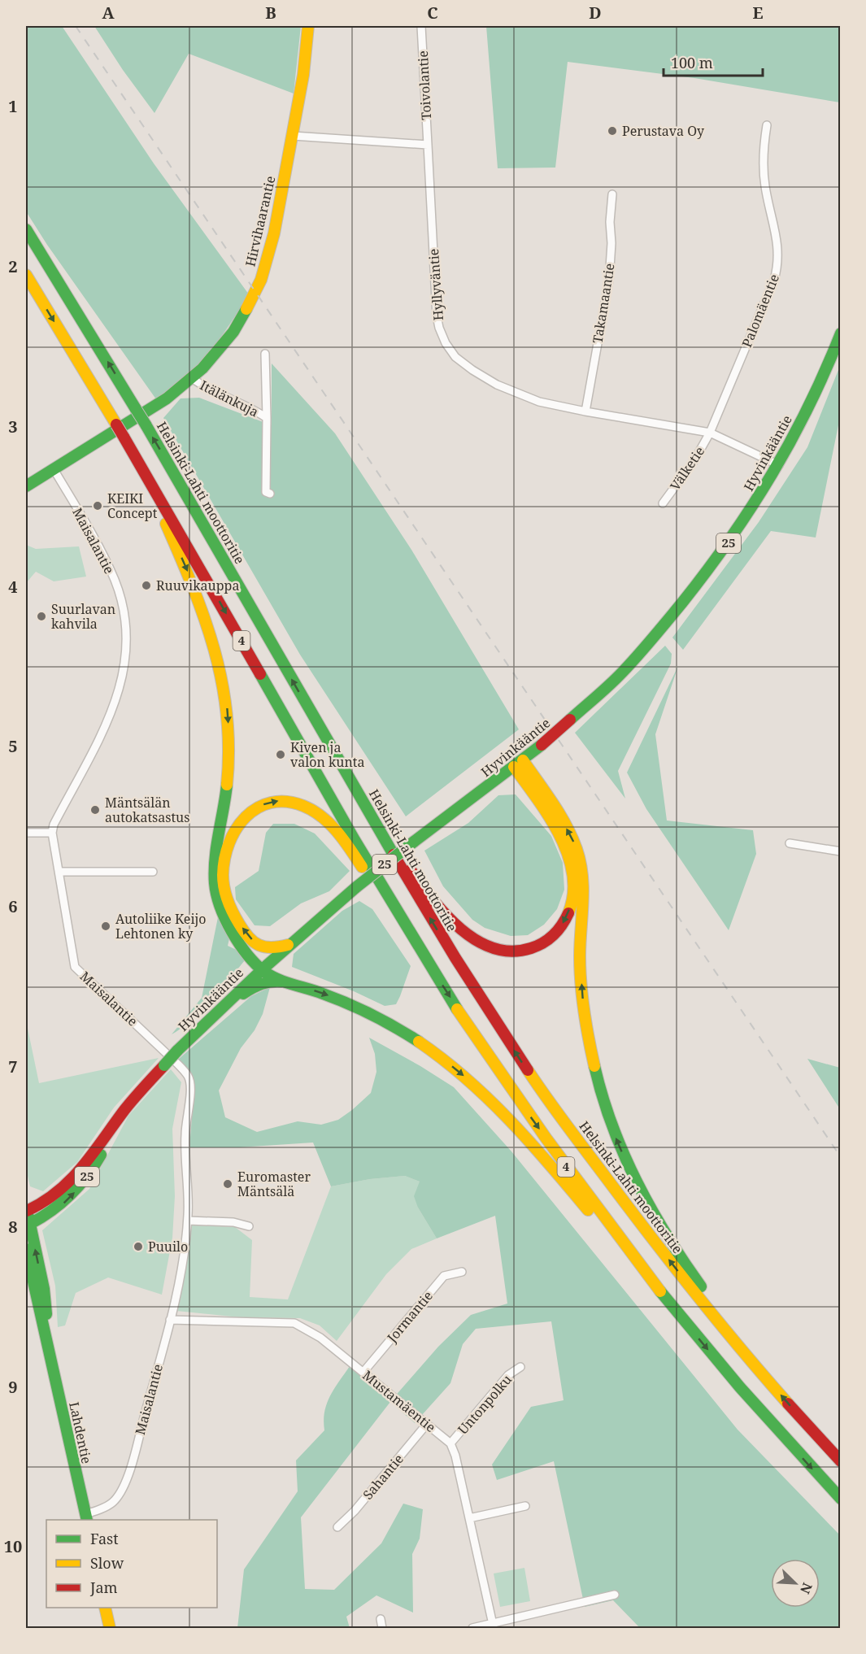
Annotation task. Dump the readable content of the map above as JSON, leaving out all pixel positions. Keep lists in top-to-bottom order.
{
  "streets": {
    "main road": [
      "Hirvihaarantie",
      "Hyvinkääntie",
      "Helsinki-Lahti moottoritie",
      "25",
      "4",
      "Lahdentie"
    ],
    "street": [
      "Toivolantie",
      "Hyllyväntie",
      "Takamaantie",
      "Palomäentie",
      "Itälänkuja",
      "Välketie",
      "Maisalantie",
      "Jormantie",
      "Mustamäentie",
      "Untonpolku",
      "Sahantie"
    ]
  },
  "crossings": [
    ["Toivolantie", "Hyllyväntie"],
    ["Hirvihaarantie", "Itälänkuja"],
    ["Hirvihaarantie", "Maisalantie"],
    ["Hyllyväntie", "Takamaantie"],
    ["Hyllyväntie", "Palomäentie"],
    ["Hyllyväntie", "Hyvinkääntie"],
    ["Hyllyväntie", "Välketie"],
    ["Palomäentie", "Välketie"],
    ["Hyvinkääntie", "Lahdentie"],
    ["Maisalantie", "Mustamäentie"],
    ["Maisalantie", "Lahdentie"],
    ["Jormantie", "Mustamäentie"],
    ["Mustamäentie", "Untonpolku"],
    ["Mustamäentie", "Sahantie"]
  ],
  "places": [
    "Perustava Oy",
    "KEIKI Concept",
    "Ruuvikauppa",
    "Suurlavan kahvila",
    "Kiven ja valon kunta",
    "Mäntsälän autokatsastus",
    "Autoliike Keijo Lehtonen ky",
    "Euromaster Mäntsälä",
    "Puuilo"
  ],
  "legend": ["Fast", "Slow", "Jam"],
  "scale_bar": "100 m",
  "north": "bottom right",
  "grid": {
    "columns": [
      "A",
      "B",
      "C",
      "D",
      "E"
    ],
    "rows": [
      "1",
      "2",
      "3",
      "4",
      "5",
      "6",
      "7",
      "8",
      "9",
      "10"
    ]
  }
}
